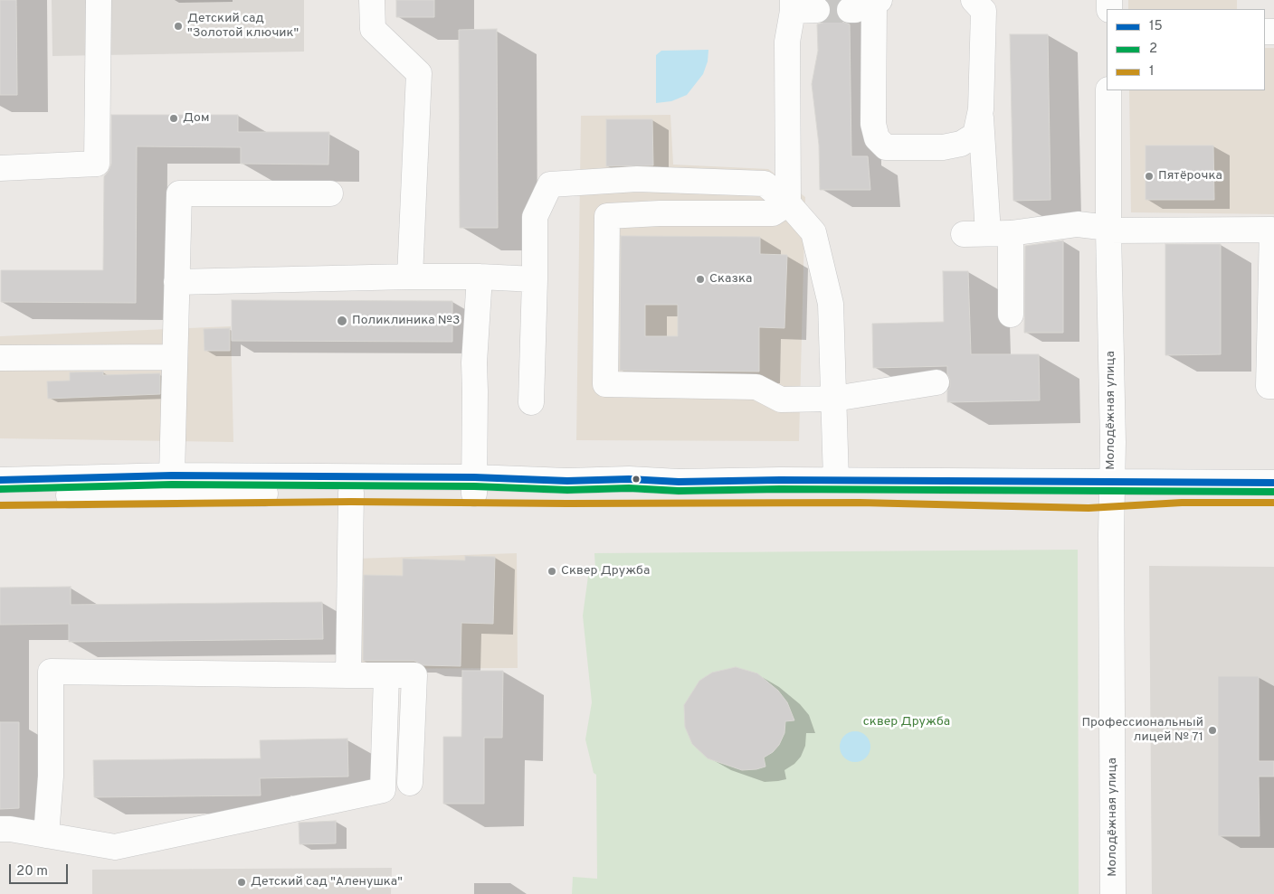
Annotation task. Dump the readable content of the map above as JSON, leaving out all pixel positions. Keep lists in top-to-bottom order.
{
  "streets": {
    "street": ["Молодёжная улица"]
  },
  "parks": ["сквер Дружба"],
  "places": [
    "Детский сад \"Золотой ключик\"",
    "Дом",
    "Пятёрочка",
    "Сказка",
    "Поликлиника №3",
    "Сквер Дружба",
    "Профессиональный лицей № 71",
    "Детский сад \"Аленушка\""
  ],
  "lines": ["transit line 15", "transit line 2", "transit line 1"],
  "legend": ["15", "2", "1"],
  "scale_bar": "20 m"
}
